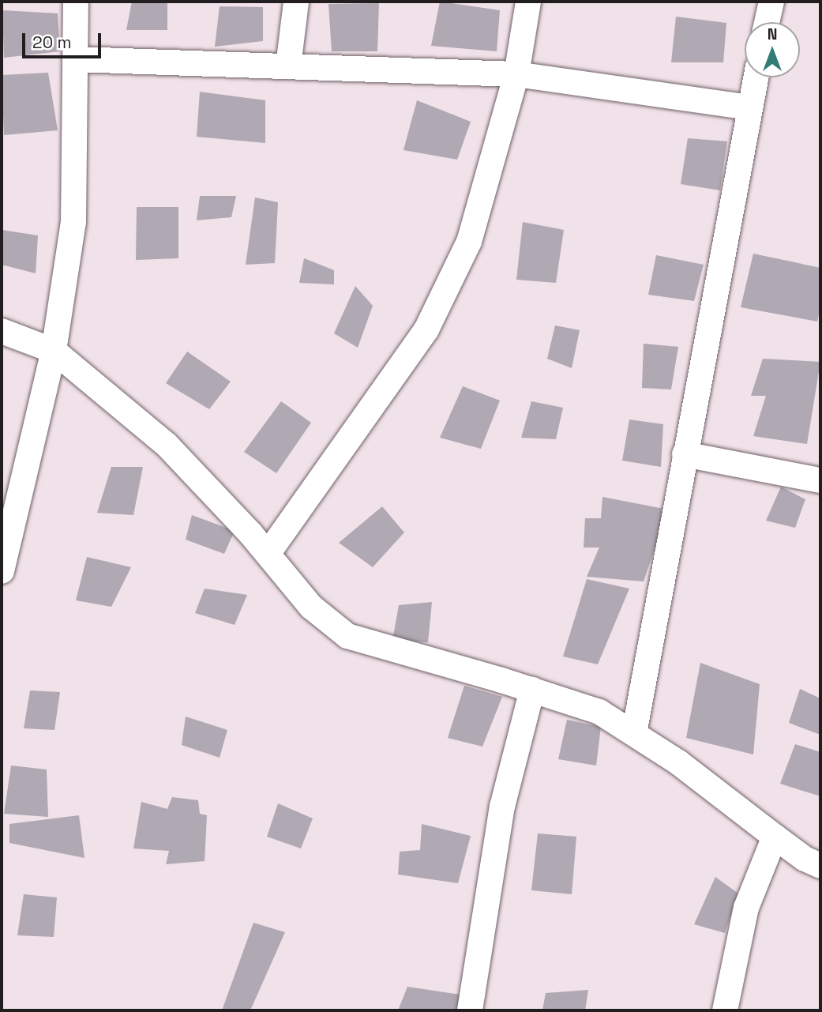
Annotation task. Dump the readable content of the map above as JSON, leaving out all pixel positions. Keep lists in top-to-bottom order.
{
  "scale_bar": "20 m",
  "north": "top"
}
